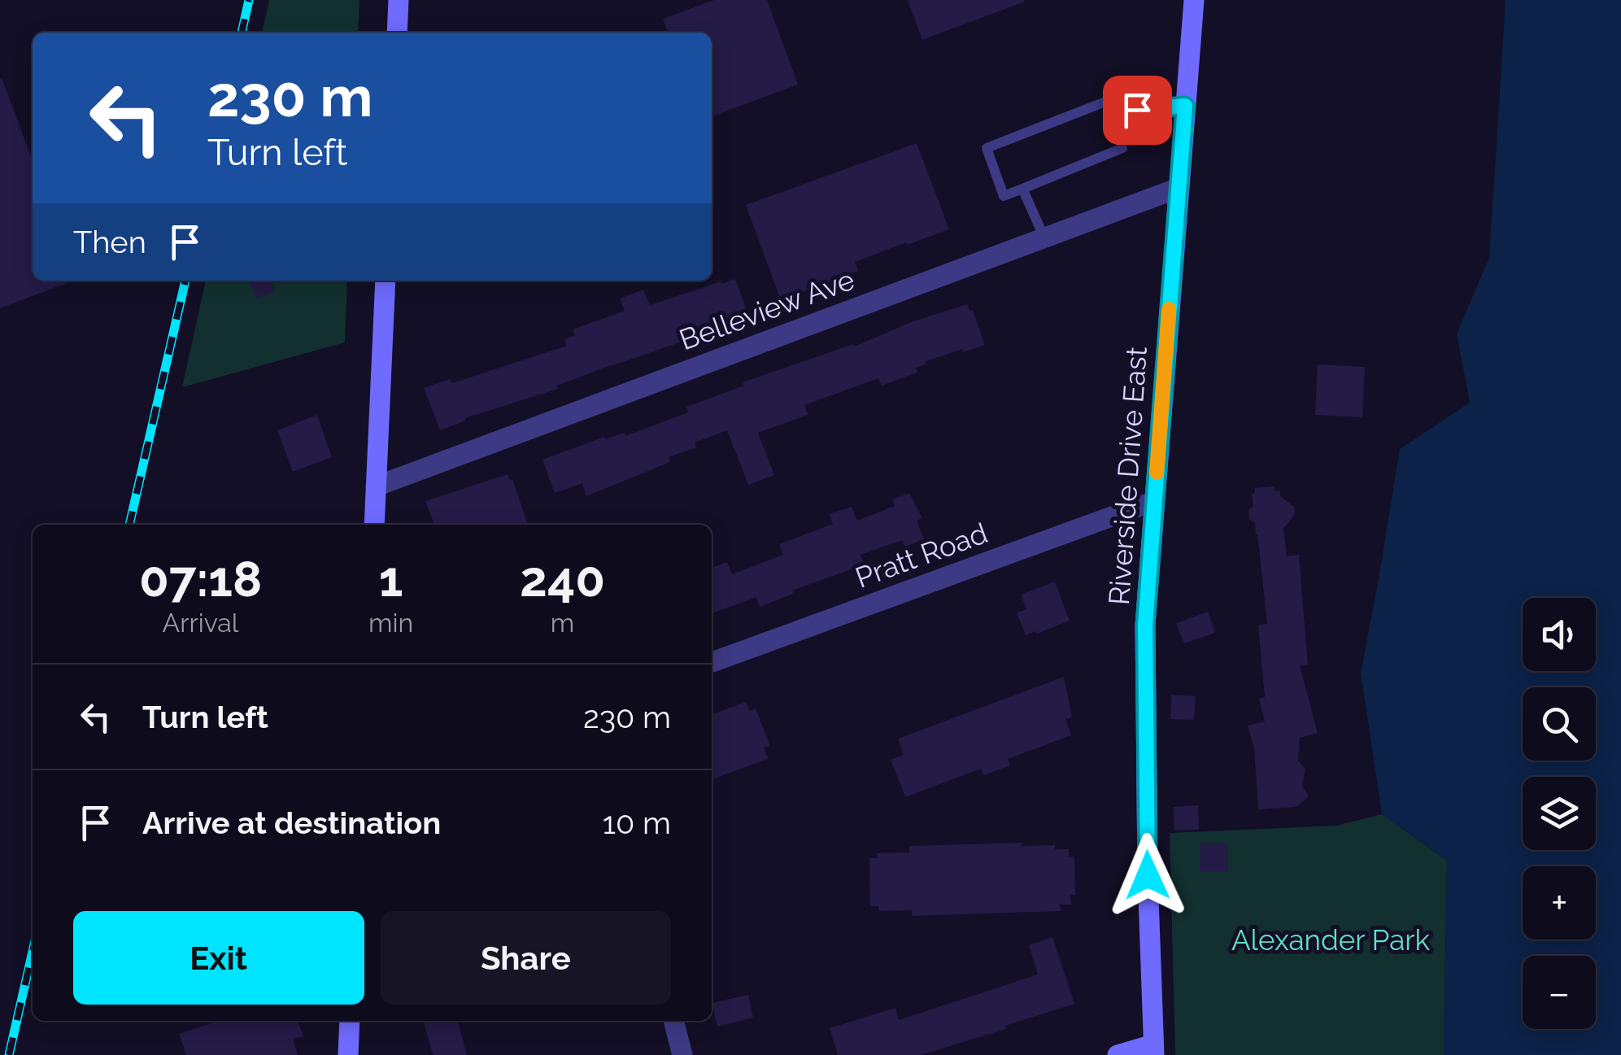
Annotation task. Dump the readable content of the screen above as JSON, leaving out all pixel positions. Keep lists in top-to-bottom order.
{
  "streets": {
    "main road": ["Riverside Drive East"],
    "street": ["Belleview Ave", "Pratt Road"]
  },
  "crossings": [
    ["Belleview Ave", "Riverside Drive East"],
    ["Riverside Drive East", "Pratt Road"]
  ],
  "parks": ["Alexander Park"],
  "page": {
    "turn": ["230 m", "Turn left"],
    "then": "Then",
    "eta": [
      "07:18",
      "Arrival",
      "1",
      "min",
      "240",
      "m"
    ],
    "map_buttons": ["+", "−"],
    "list": [
      {
        "name": "Turn left",
        "value": "230 m"
      },
      {
        "name": "Arrive at destination",
        "value": "10 m"
      }
    ],
    "buttons": ["Exit", "Share"]
  }
}
